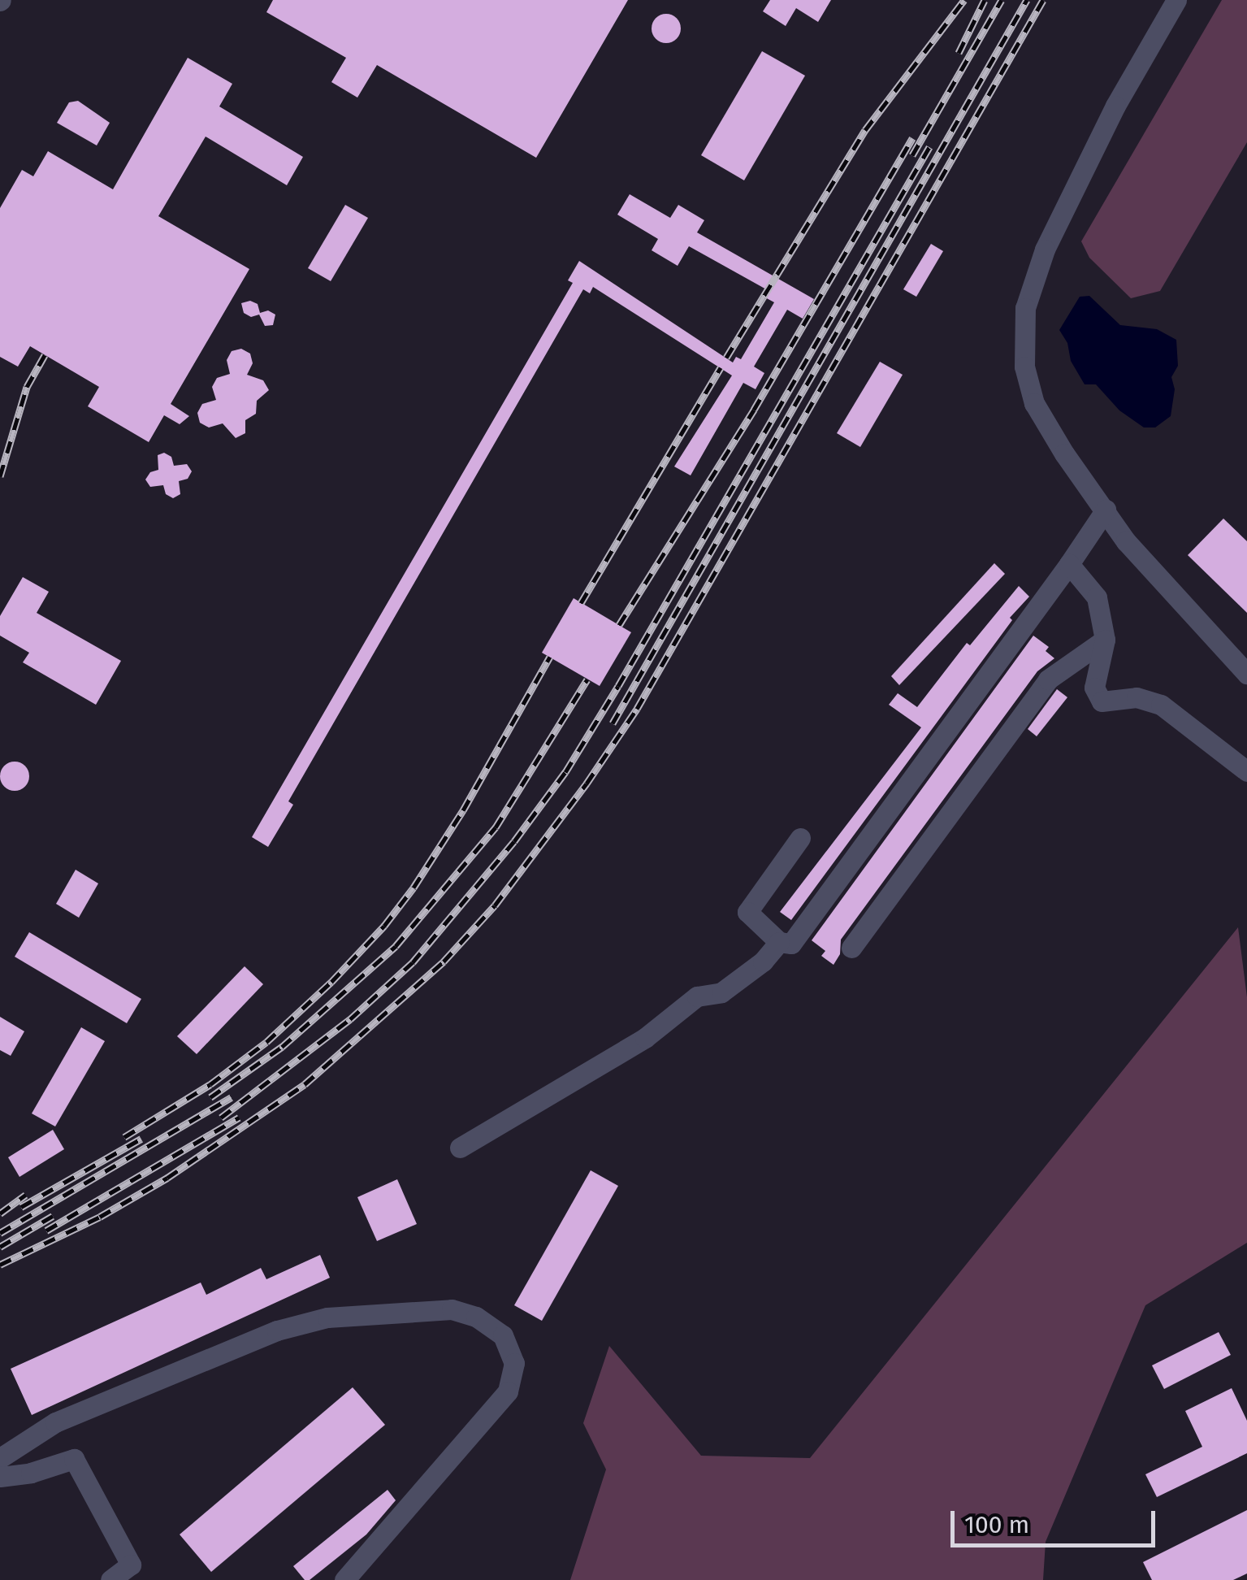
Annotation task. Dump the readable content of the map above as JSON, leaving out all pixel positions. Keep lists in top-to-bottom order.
{
  "scale_bar": "100 m"
}
